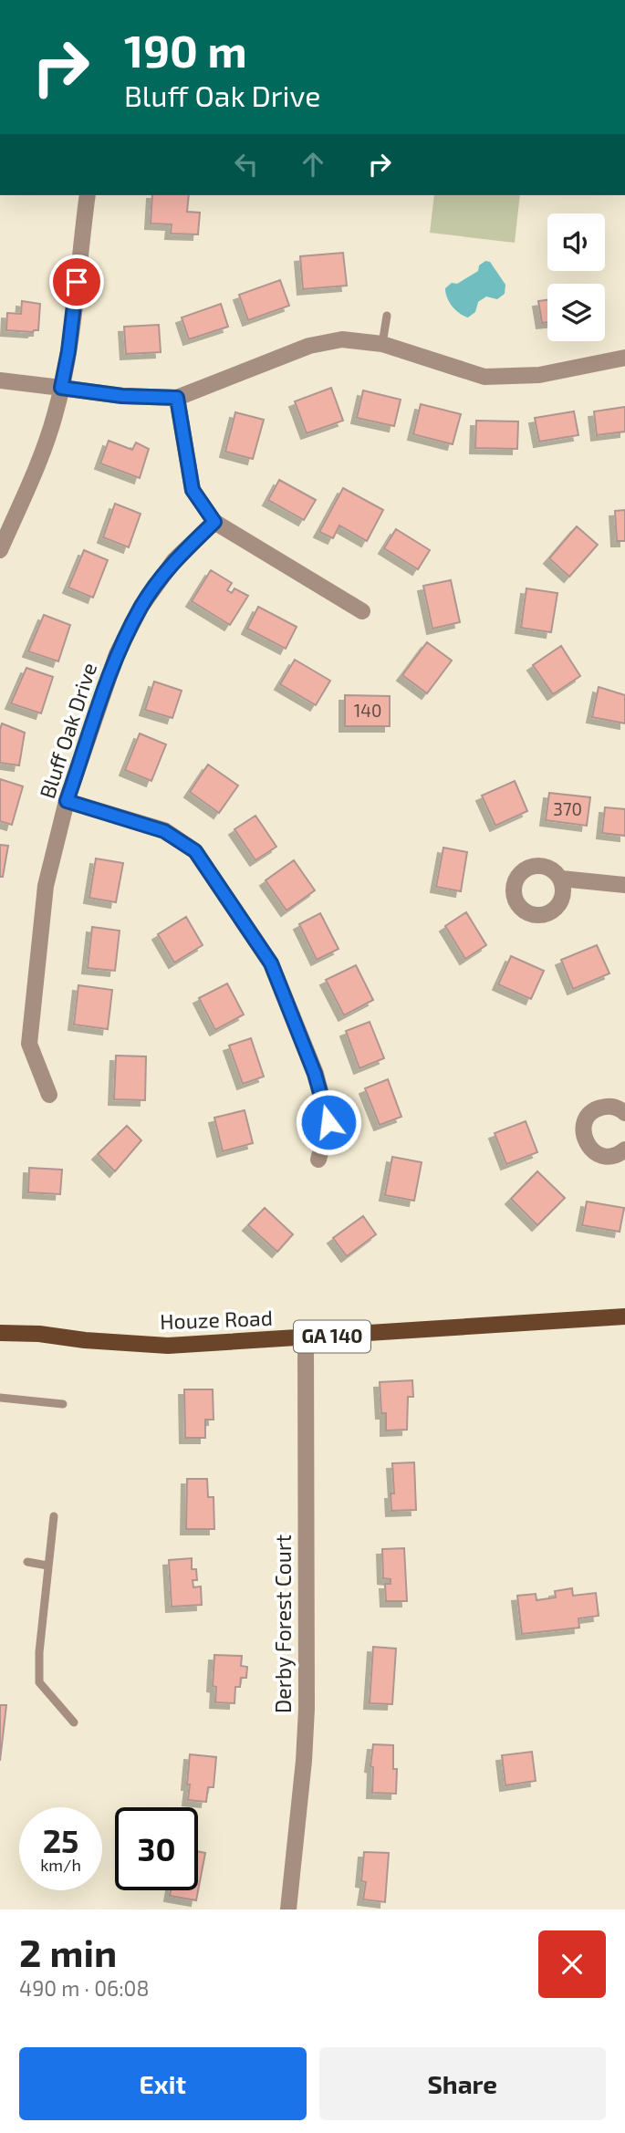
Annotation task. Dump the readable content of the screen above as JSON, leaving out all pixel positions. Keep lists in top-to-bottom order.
{
  "streets": {
    "main road": ["Houze Road", "GA 140"],
    "street": ["Bluff Oak Drive", "Derby Forest Court"]
  },
  "crossings": [
    ["Houze Road", "Derby Forest Court"]
  ],
  "house_numbers": ["140", "370"],
  "page": {
    "turn": ["190 m", "Bluff Oak Drive"],
    "speed": "25 km/h",
    "limit": "30",
    "heading": ["2 min", "490 m · 06:08"],
    "buttons": ["Exit", "Share"]
  }
}
